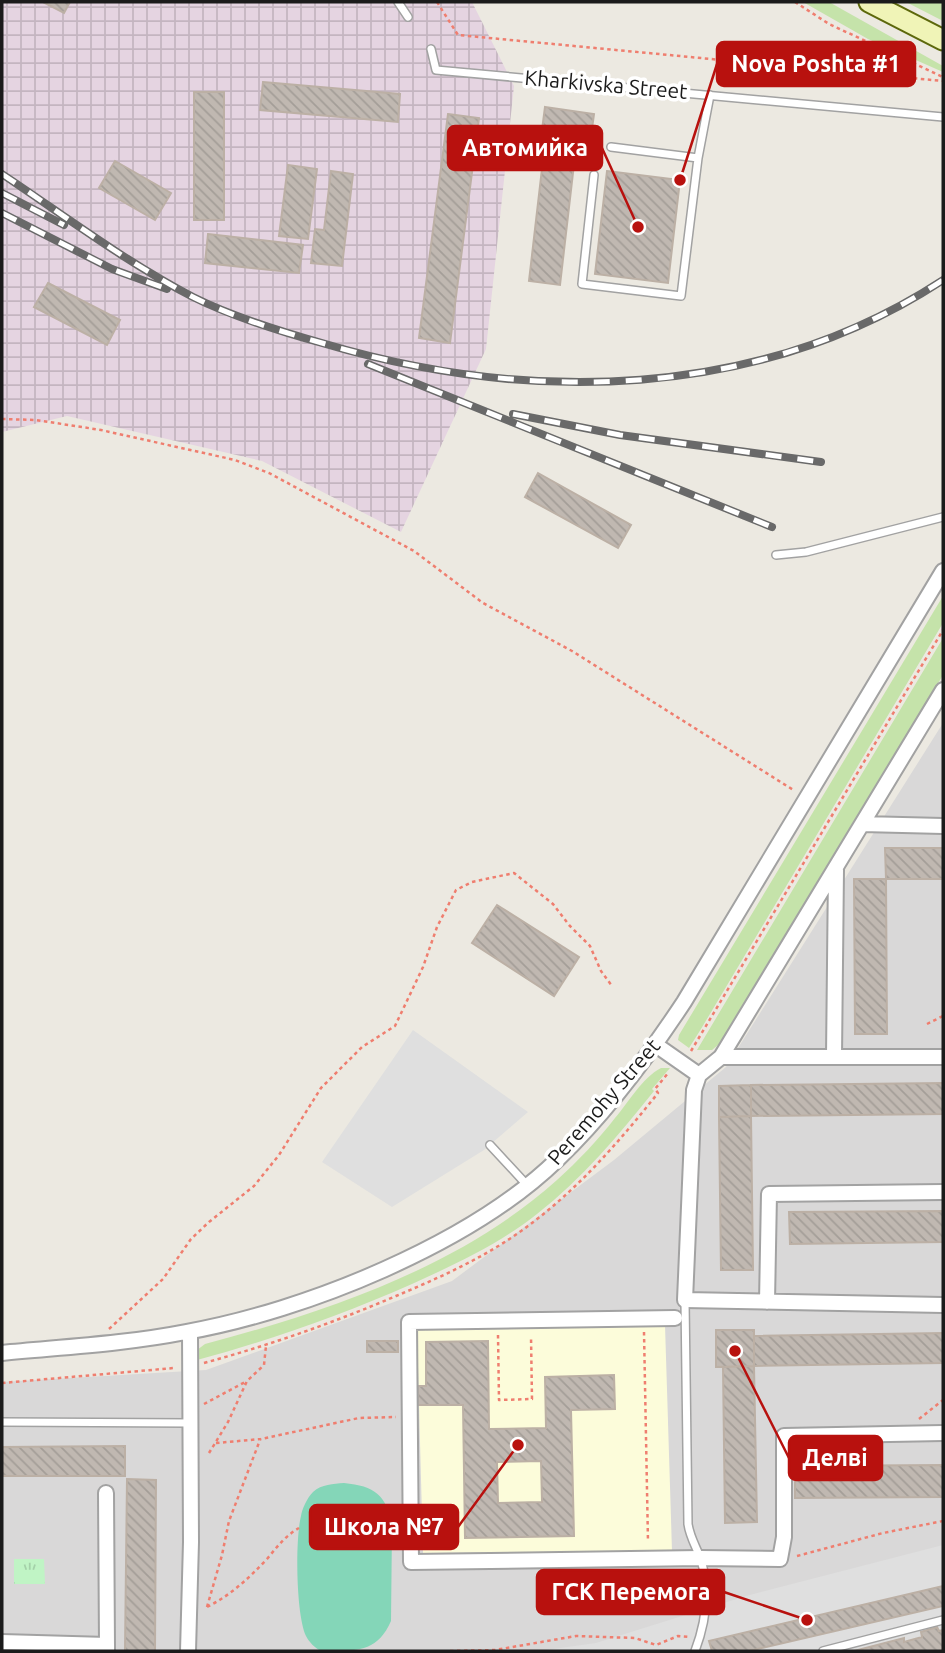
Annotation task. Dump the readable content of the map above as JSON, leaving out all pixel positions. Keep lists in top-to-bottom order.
{
  "streets": {
    "street": ["Peremohy Street"],
    "lane": ["Kharkivska Street"]
  },
  "places": [
    "Nova Poshta #1",
    "Автомийка",
    "Делві",
    "Школа №7",
    "ГСК Перемога"
  ]
}
